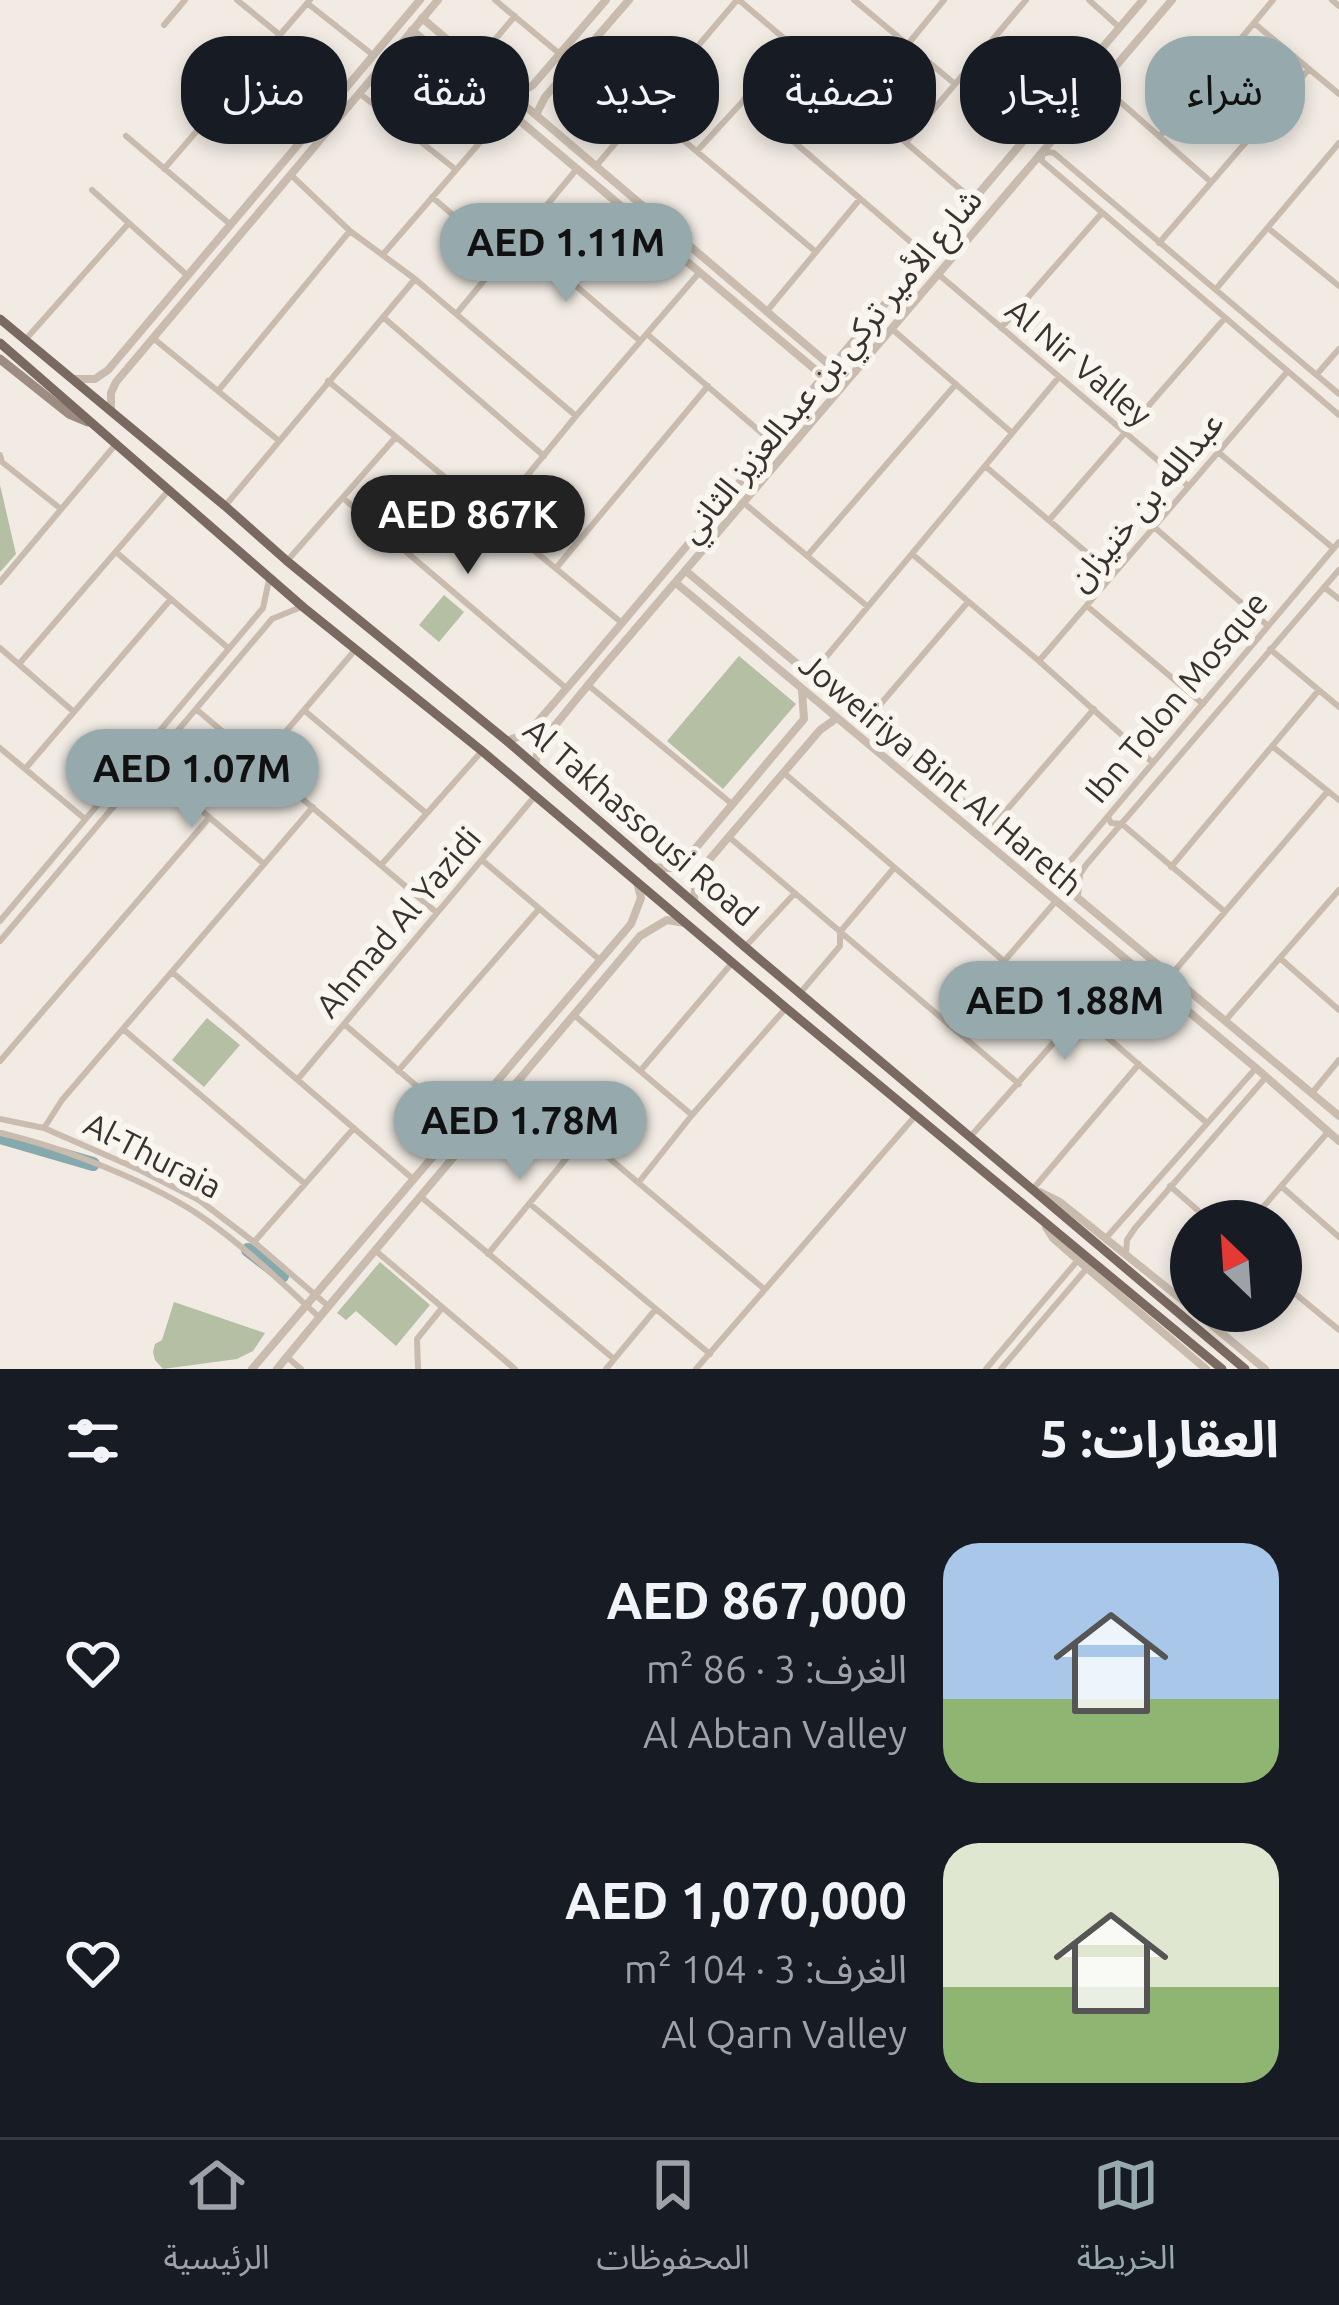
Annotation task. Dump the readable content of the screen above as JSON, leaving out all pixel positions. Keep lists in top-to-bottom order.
{
  "streets": {
    "main road": ["Al Takhassousi Road"],
    "street": [
      "Al Nir Valley",
      "شارع الأمير تركي بن عبدالعزيز الثاني",
      "عبدالله بن خنيزان",
      "Ibn Tolon Mosque",
      "Joweiriya Bint Al Hareth",
      "Ahmad Al Yazidi",
      "Al-Thuraia"
    ]
  },
  "crossings": [
    ["Al Nir Valley", "شارع الأمير تركي بن عبدالعزيز الثاني"],
    ["Al Nir Valley", "عبدالله بن خنيزان"],
    ["شارع الأمير تركي بن عبدالعزيز الثاني", "Joweiriya Bint Al Hareth"],
    ["شارع الأمير تركي بن عبدالعزيز الثاني", "Al Takhassousi Road"],
    ["Ibn Tolon Mosque", "Joweiriya Bint Al Hareth"],
    ["Al Takhassousi Road", "Ahmad Al Yazidi"]
  ],
  "north": "top left",
  "page": {
    "chip": [
      "شراء",
      "إيجار",
      "تصفية",
      "جديد",
      "شقة",
      "منزل"
    ],
    "price": [
      "AED 1.11M",
      "AED 867K",
      "AED 1.07M",
      "AED 1.88M",
      "AED 1.78M"
    ],
    "heading": "العقارات: 5",
    "list": [
      {
        "name": "AED 867,000",
        "note": "الغرف: 3 · 86 m² · Al Abtan Valley"
      },
      {
        "name": "AED 1,070,000",
        "note": "الغرف: 3 · 104 m² · Al Qarn Valley"
      }
    ],
    "tabs": ["الخريطة", "المحفوظات", "الرئيسية"]
  }
}
